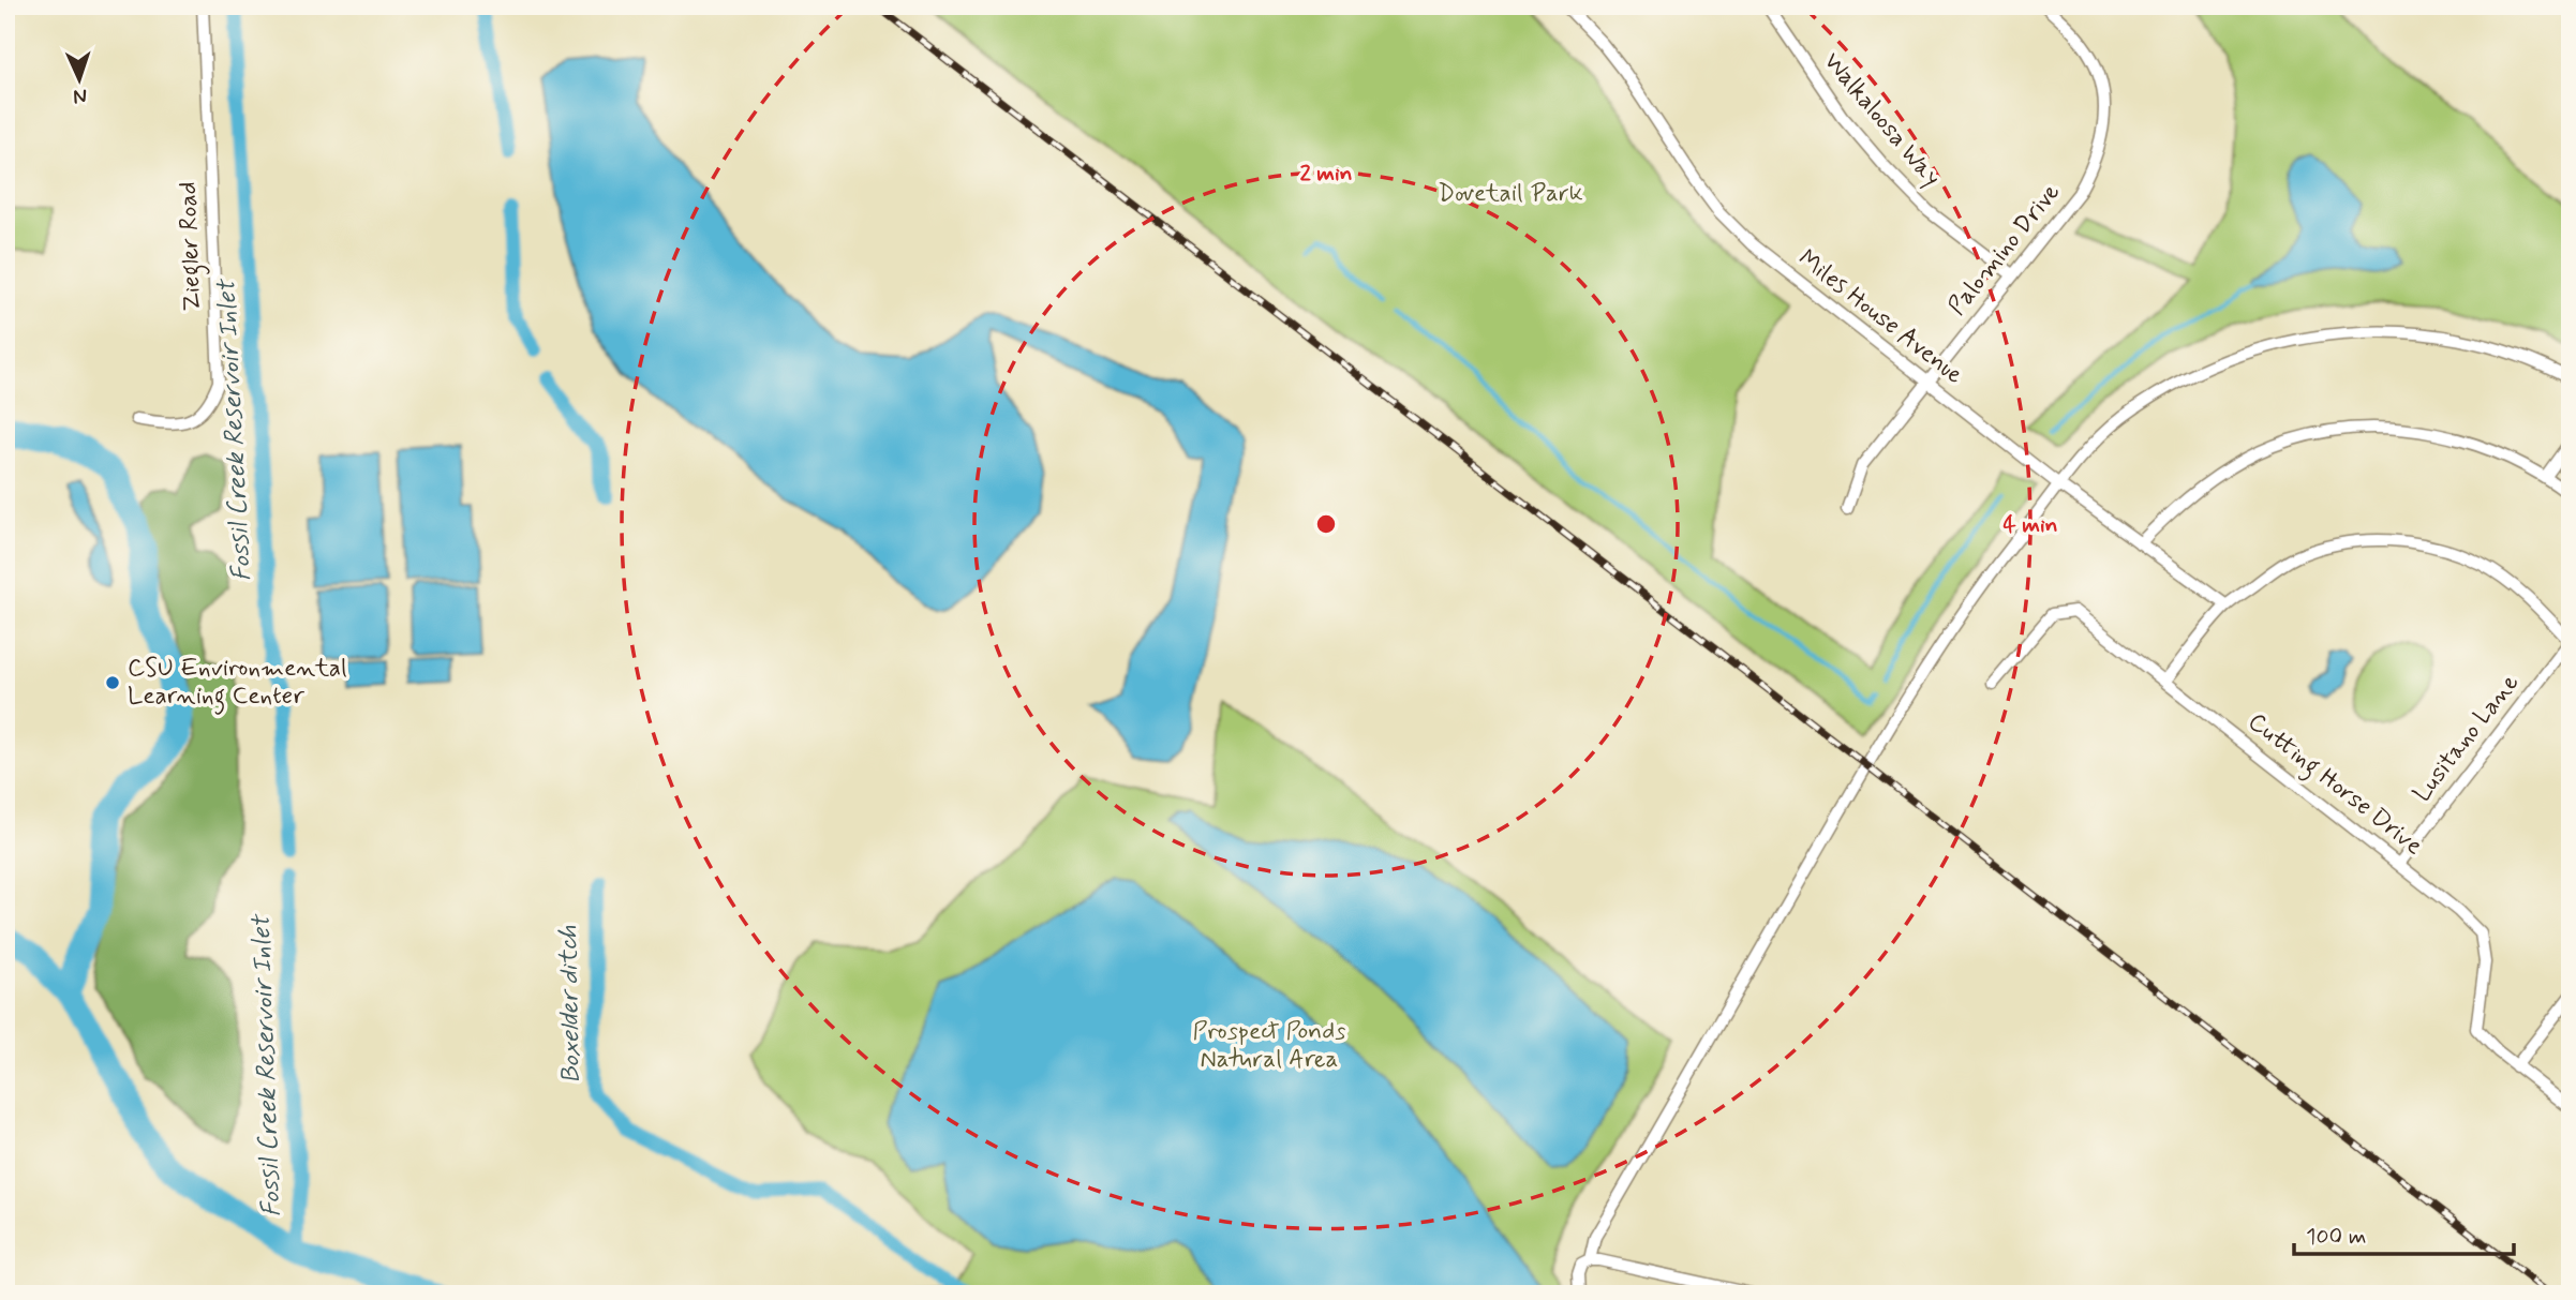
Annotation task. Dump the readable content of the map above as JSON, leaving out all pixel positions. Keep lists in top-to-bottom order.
{
  "streets": {
    "street": [
      "Walkaloosa Way",
      "Ziegler Road",
      "Palomino Drive",
      "Miles House Avenue",
      "Lusitano Lane",
      "Cutting Horse Drive"
    ]
  },
  "crossings": [
    ["Walkaloosa Way", "Palomino Drive"],
    ["Palomino Drive", "Miles House Avenue"],
    ["Lusitano Lane", "Cutting Horse Drive"]
  ],
  "water": ["Fossil Creek Reservoir Inlet", "Boxelder ditch"],
  "parks": ["Dovetail Park", "Prospect Ponds Natural Area"],
  "places": ["CSU Environmental Learning Center"],
  "scale_bar": "100 m",
  "north": "bottom",
  "rings": ["2 min", "4 min"]
}
